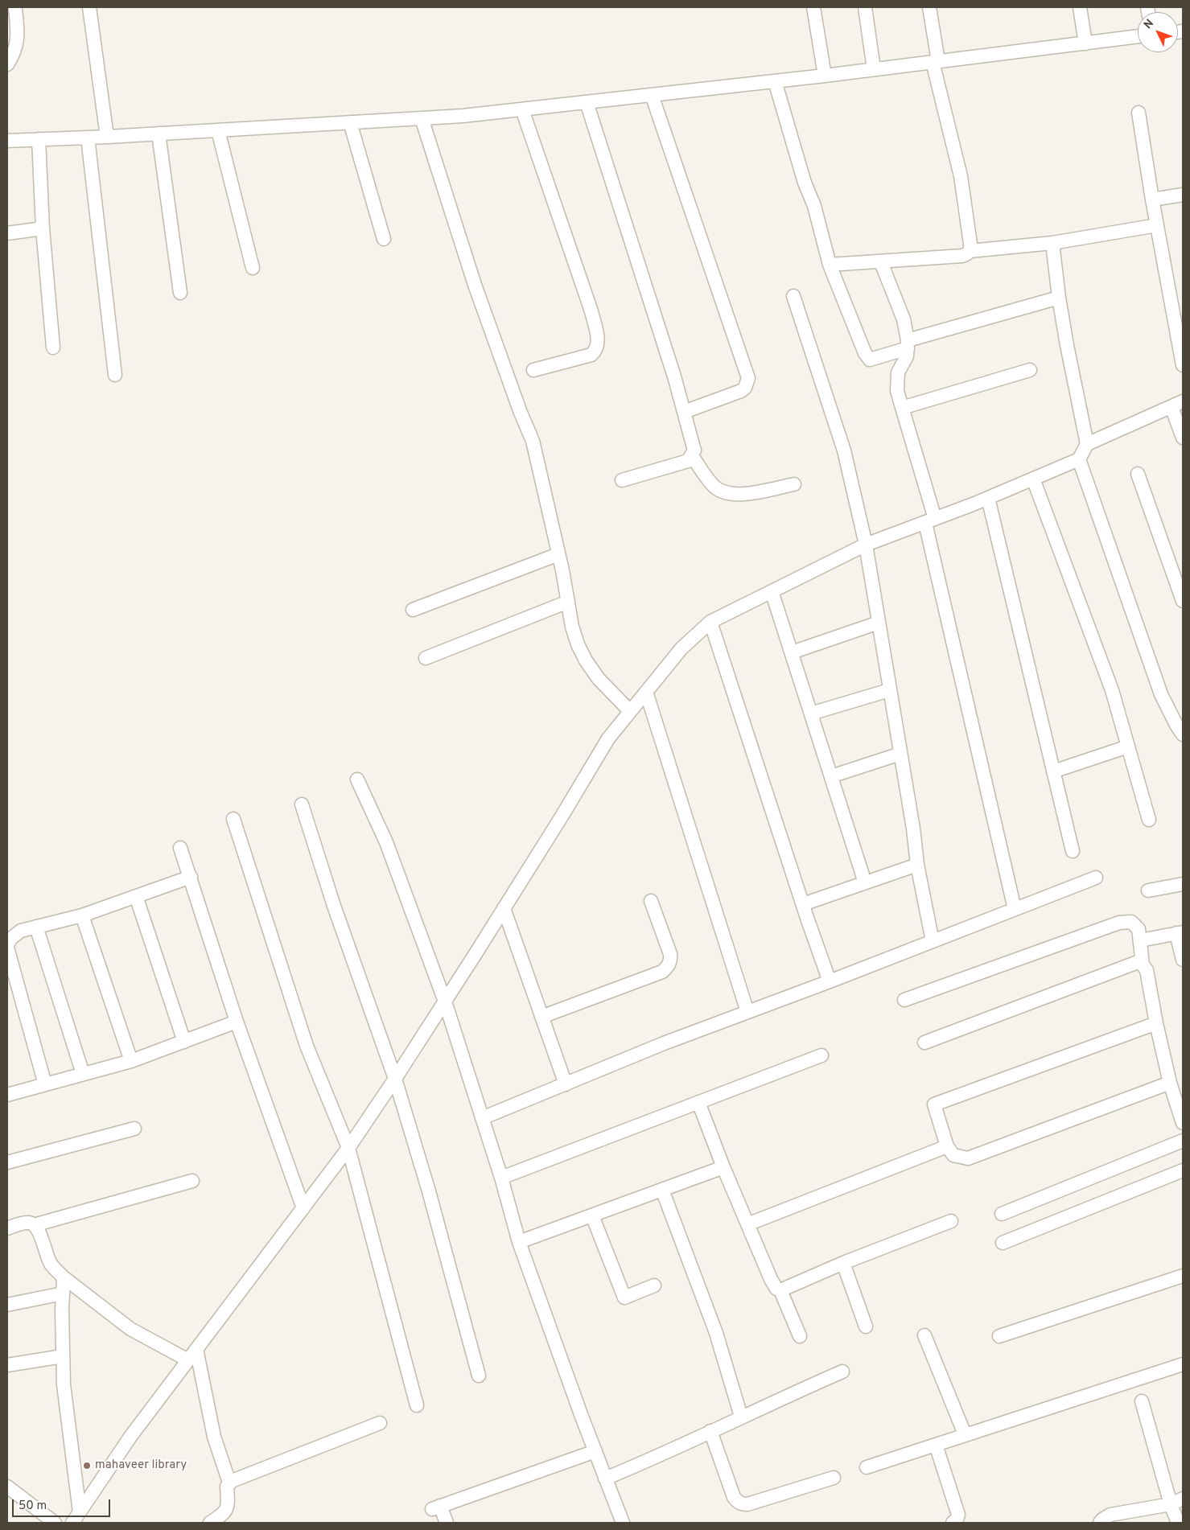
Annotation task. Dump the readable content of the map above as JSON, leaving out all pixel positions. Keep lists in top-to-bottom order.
{
  "places": ["mahaveer library"],
  "scale_bar": "50 m",
  "north": "top left"
}
